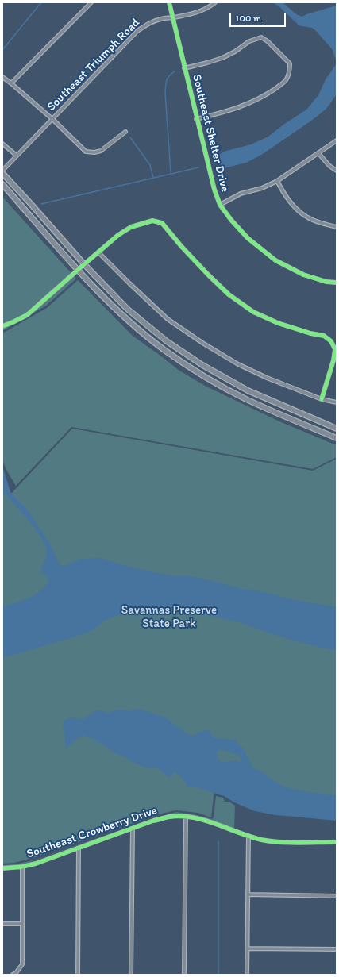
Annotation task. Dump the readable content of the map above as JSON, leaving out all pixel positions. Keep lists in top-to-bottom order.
{
  "streets": {
    "street": ["Southeast Triumph Road", "Southeast Shelter Drive", "Southeast Crowberry Drive"]
  },
  "crossings": [
    ["Southeast Triumph Road", "Southeast Shelter Drive"]
  ],
  "parks": ["Savannas Preserve State Park"],
  "scale_bar": "100 m"
}
